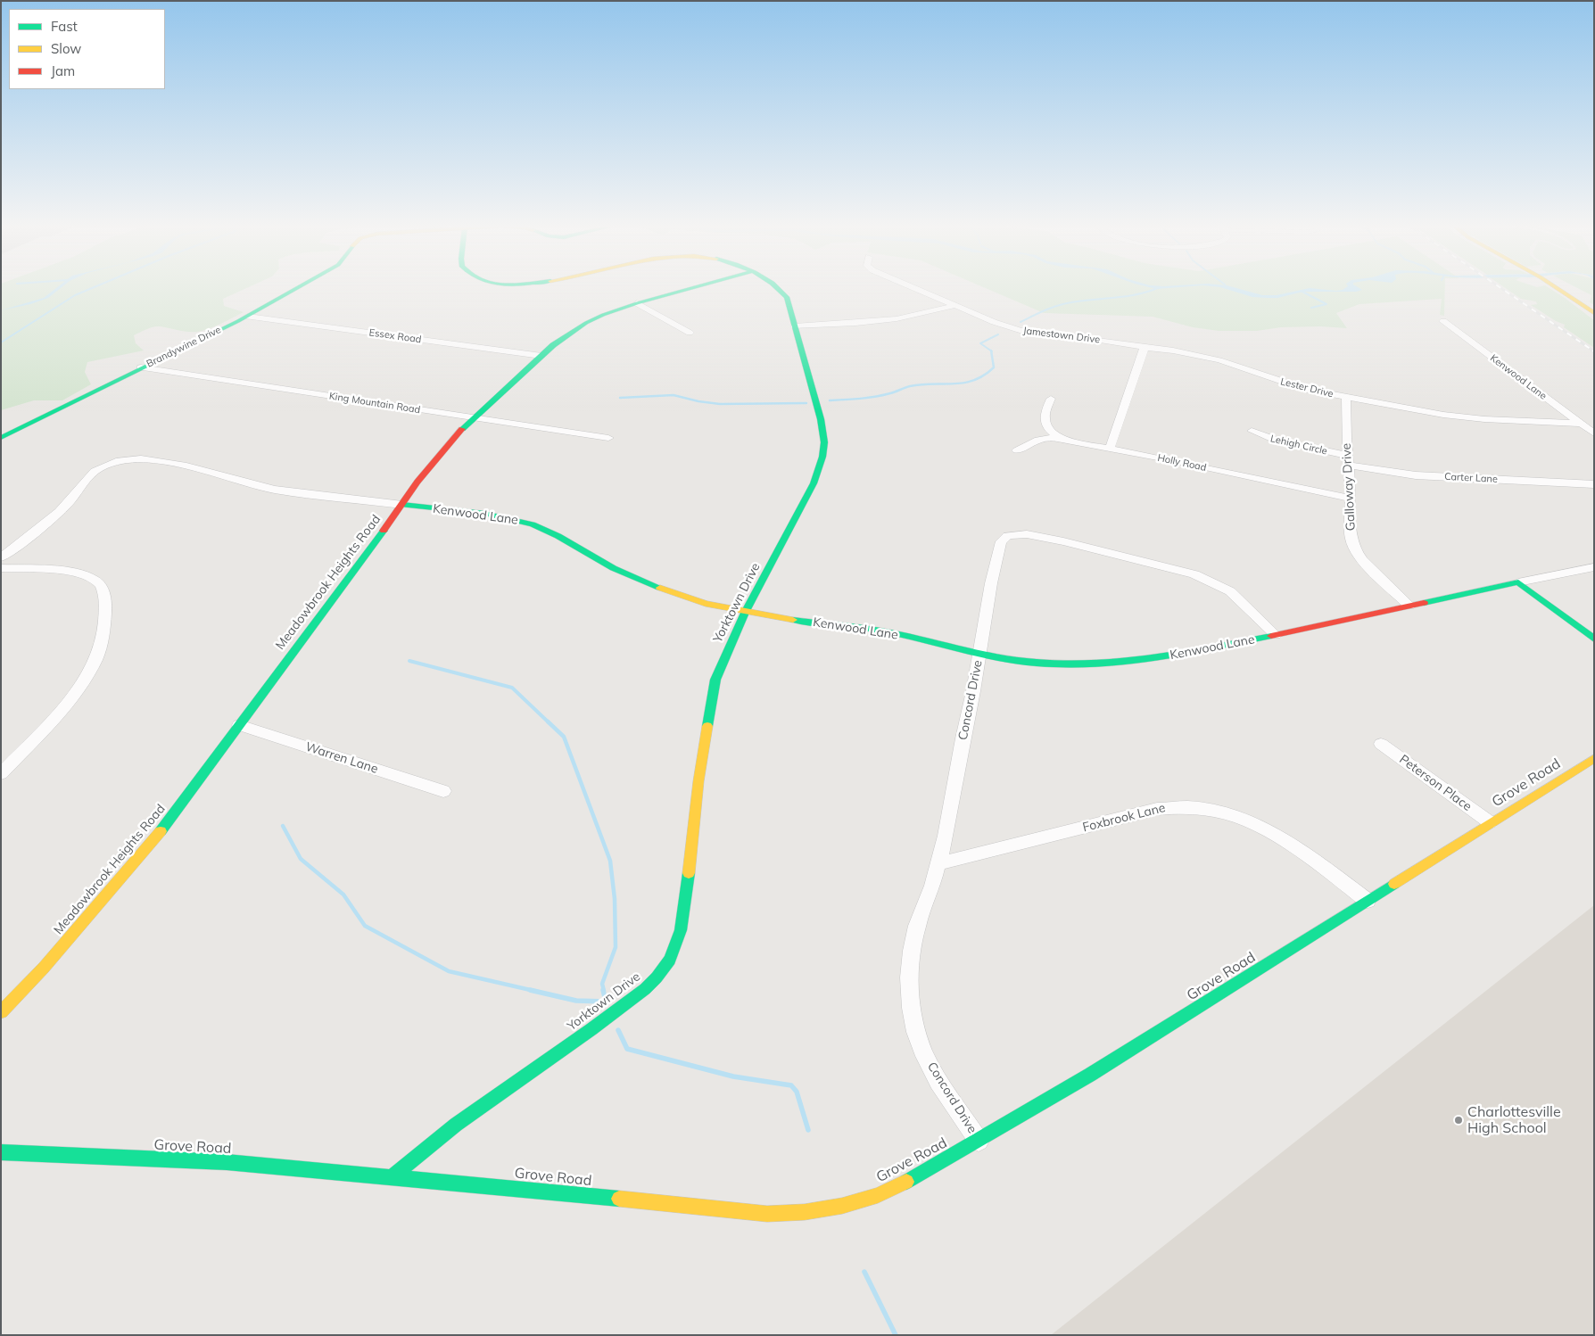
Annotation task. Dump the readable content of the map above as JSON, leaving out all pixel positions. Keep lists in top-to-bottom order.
{
  "streets": {
    "street": [
      "Jamestown Drive",
      "Essex Road",
      "Brandywine Drive",
      "Kenwood Lane",
      "Lester Drive",
      "King Mountain Road",
      "Lehigh Circle",
      "Holly Road",
      "Carter Lane",
      "Galloway Drive",
      "Meadowbrook Heights Road",
      "Yorktown Drive",
      "Concord Drive",
      "Warren Lane",
      "Peterson Place",
      "Grove Road",
      "Foxbrook Lane"
    ]
  },
  "crossings": [
    ["Jamestown Drive", "Lester Drive"],
    ["Essex Road", "Brandywine Drive"],
    ["Essex Road", "Meadowbrook Heights Road"],
    ["Brandywine Drive", "King Mountain Road"],
    ["Kenwood Lane", "Lester Drive"],
    ["Kenwood Lane", "Galloway Drive"],
    ["Kenwood Lane", "Meadowbrook Heights Road"],
    ["Kenwood Lane", "Yorktown Drive"],
    ["Kenwood Lane", "Concord Drive"],
    ["Lester Drive", "Galloway Drive"],
    ["King Mountain Road", "Meadowbrook Heights Road"],
    ["Lehigh Circle", "Carter Lane"],
    ["Lehigh Circle", "Galloway Drive"],
    ["Holly Road", "Galloway Drive"],
    ["Carter Lane", "Galloway Drive"],
    ["Meadowbrook Heights Road", "Warren Lane"],
    ["Yorktown Drive", "Grove Road"],
    ["Concord Drive", "Grove Road"],
    ["Concord Drive", "Foxbrook Lane"],
    ["Peterson Place", "Grove Road"],
    ["Grove Road", "Foxbrook Lane"]
  ],
  "places": ["Charlottesville High School"],
  "legend": ["Fast", "Slow", "Jam"]
}
